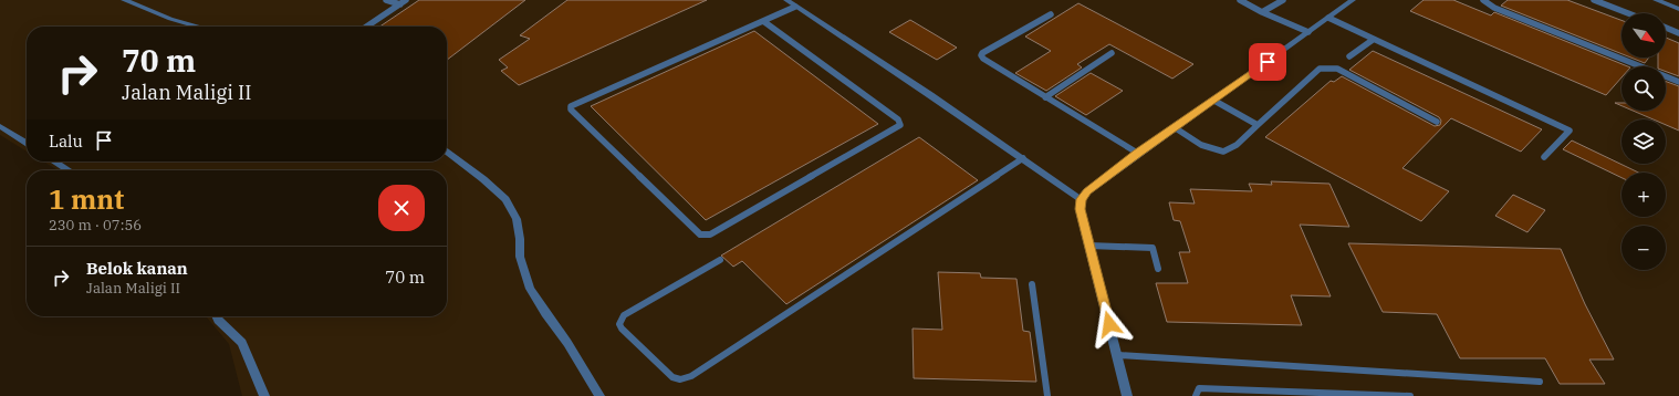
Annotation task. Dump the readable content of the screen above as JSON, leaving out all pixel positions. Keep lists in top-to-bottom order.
{
  "north": "bottom right",
  "page": {
    "map_buttons": ["+", "−"],
    "turn": ["70 m", "Jalan Maligi II"],
    "then": "Lalu",
    "heading": ["1 mnt", "230 m · 07:56"],
    "list": [
      {
        "name": "Belok kanan",
        "note": "Jalan Maligi II",
        "value": "70 m"
      }
    ]
  }
}
